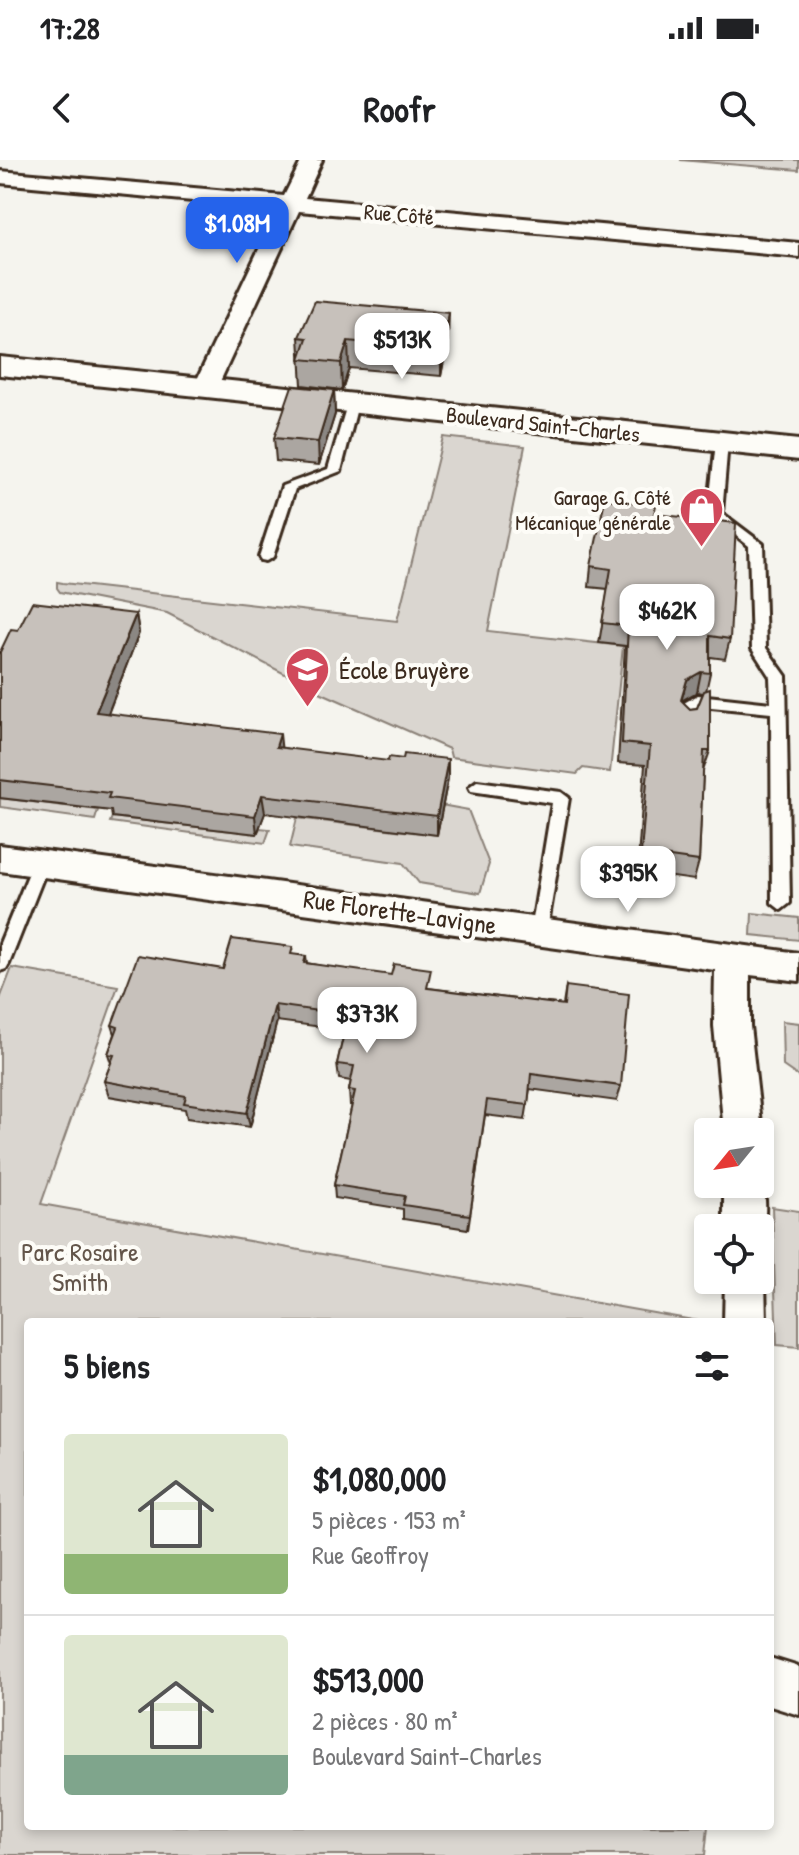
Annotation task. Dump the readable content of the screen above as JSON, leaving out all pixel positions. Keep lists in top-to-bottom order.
{
  "streets": {
    "street": ["Rue Côté", "Boulevard Saint-Charles", "Rue Florette-Lavigne"]
  },
  "parks": ["Parc Rosaire Smith"],
  "places": {
    "shop": ["Garage G. Côté Mécanique générale"],
    "school or university": ["École Bruyère"]
  },
  "north": "bottom left",
  "page": {
    "status": "17:28",
    "header": "Roofr",
    "price": [
      "$1.08M",
      "$513K",
      "$462K",
      "$395K",
      "$373K"
    ],
    "heading": "5 biens",
    "list": [
      {
        "name": "$1,080,000",
        "note": "5 pièces · 153 m² · Rue Geoffroy"
      },
      {
        "name": "$513,000",
        "note": "2 pièces · 80 m² · Boulevard Saint-Charles"
      }
    ]
  }
}
